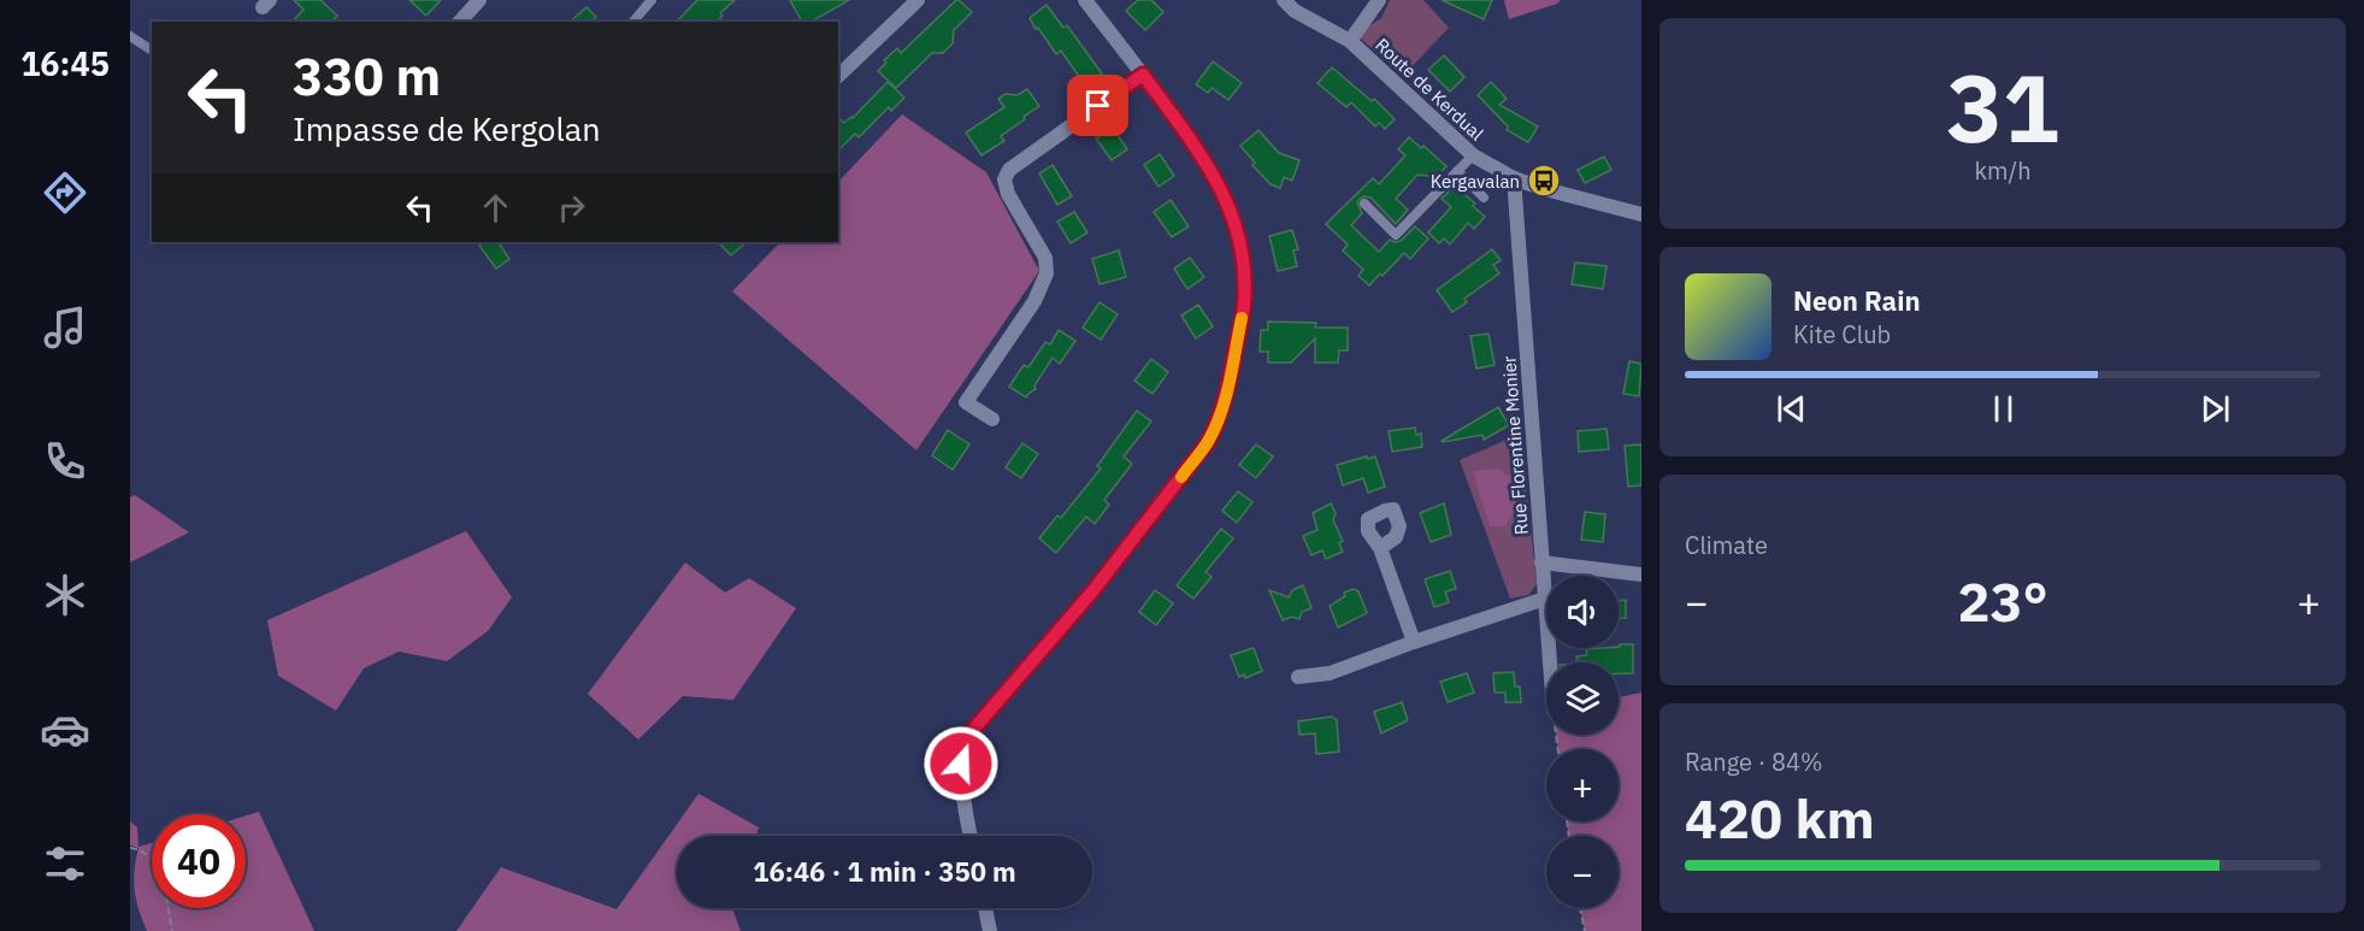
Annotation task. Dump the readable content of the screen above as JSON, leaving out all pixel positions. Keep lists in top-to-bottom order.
{
  "streets": {
    "street": ["Route de Kerdual", "Rue Florentine Monier"]
  },
  "crossings": [
    ["Route de Kerdual", "Rue Florentine Monier"]
  ],
  "places": {
    "bus stop": ["Kergavalan"]
  },
  "page": {
    "tabs": "16:45",
    "tile": [
      ["31", "km/h"],
      "Climate",
      ["Range · 84%", "420 km"]
    ],
    "turn": ["330 m", "Impasse de Kergolan"],
    "song": ["Neon Rain", "Kite Club"],
    "heat": ["−", "23°", "+"],
    "map_buttons": ["+", "−"],
    "limit": "40",
    "trip": "16:46 · 1 min · 350 m"
  }
}
